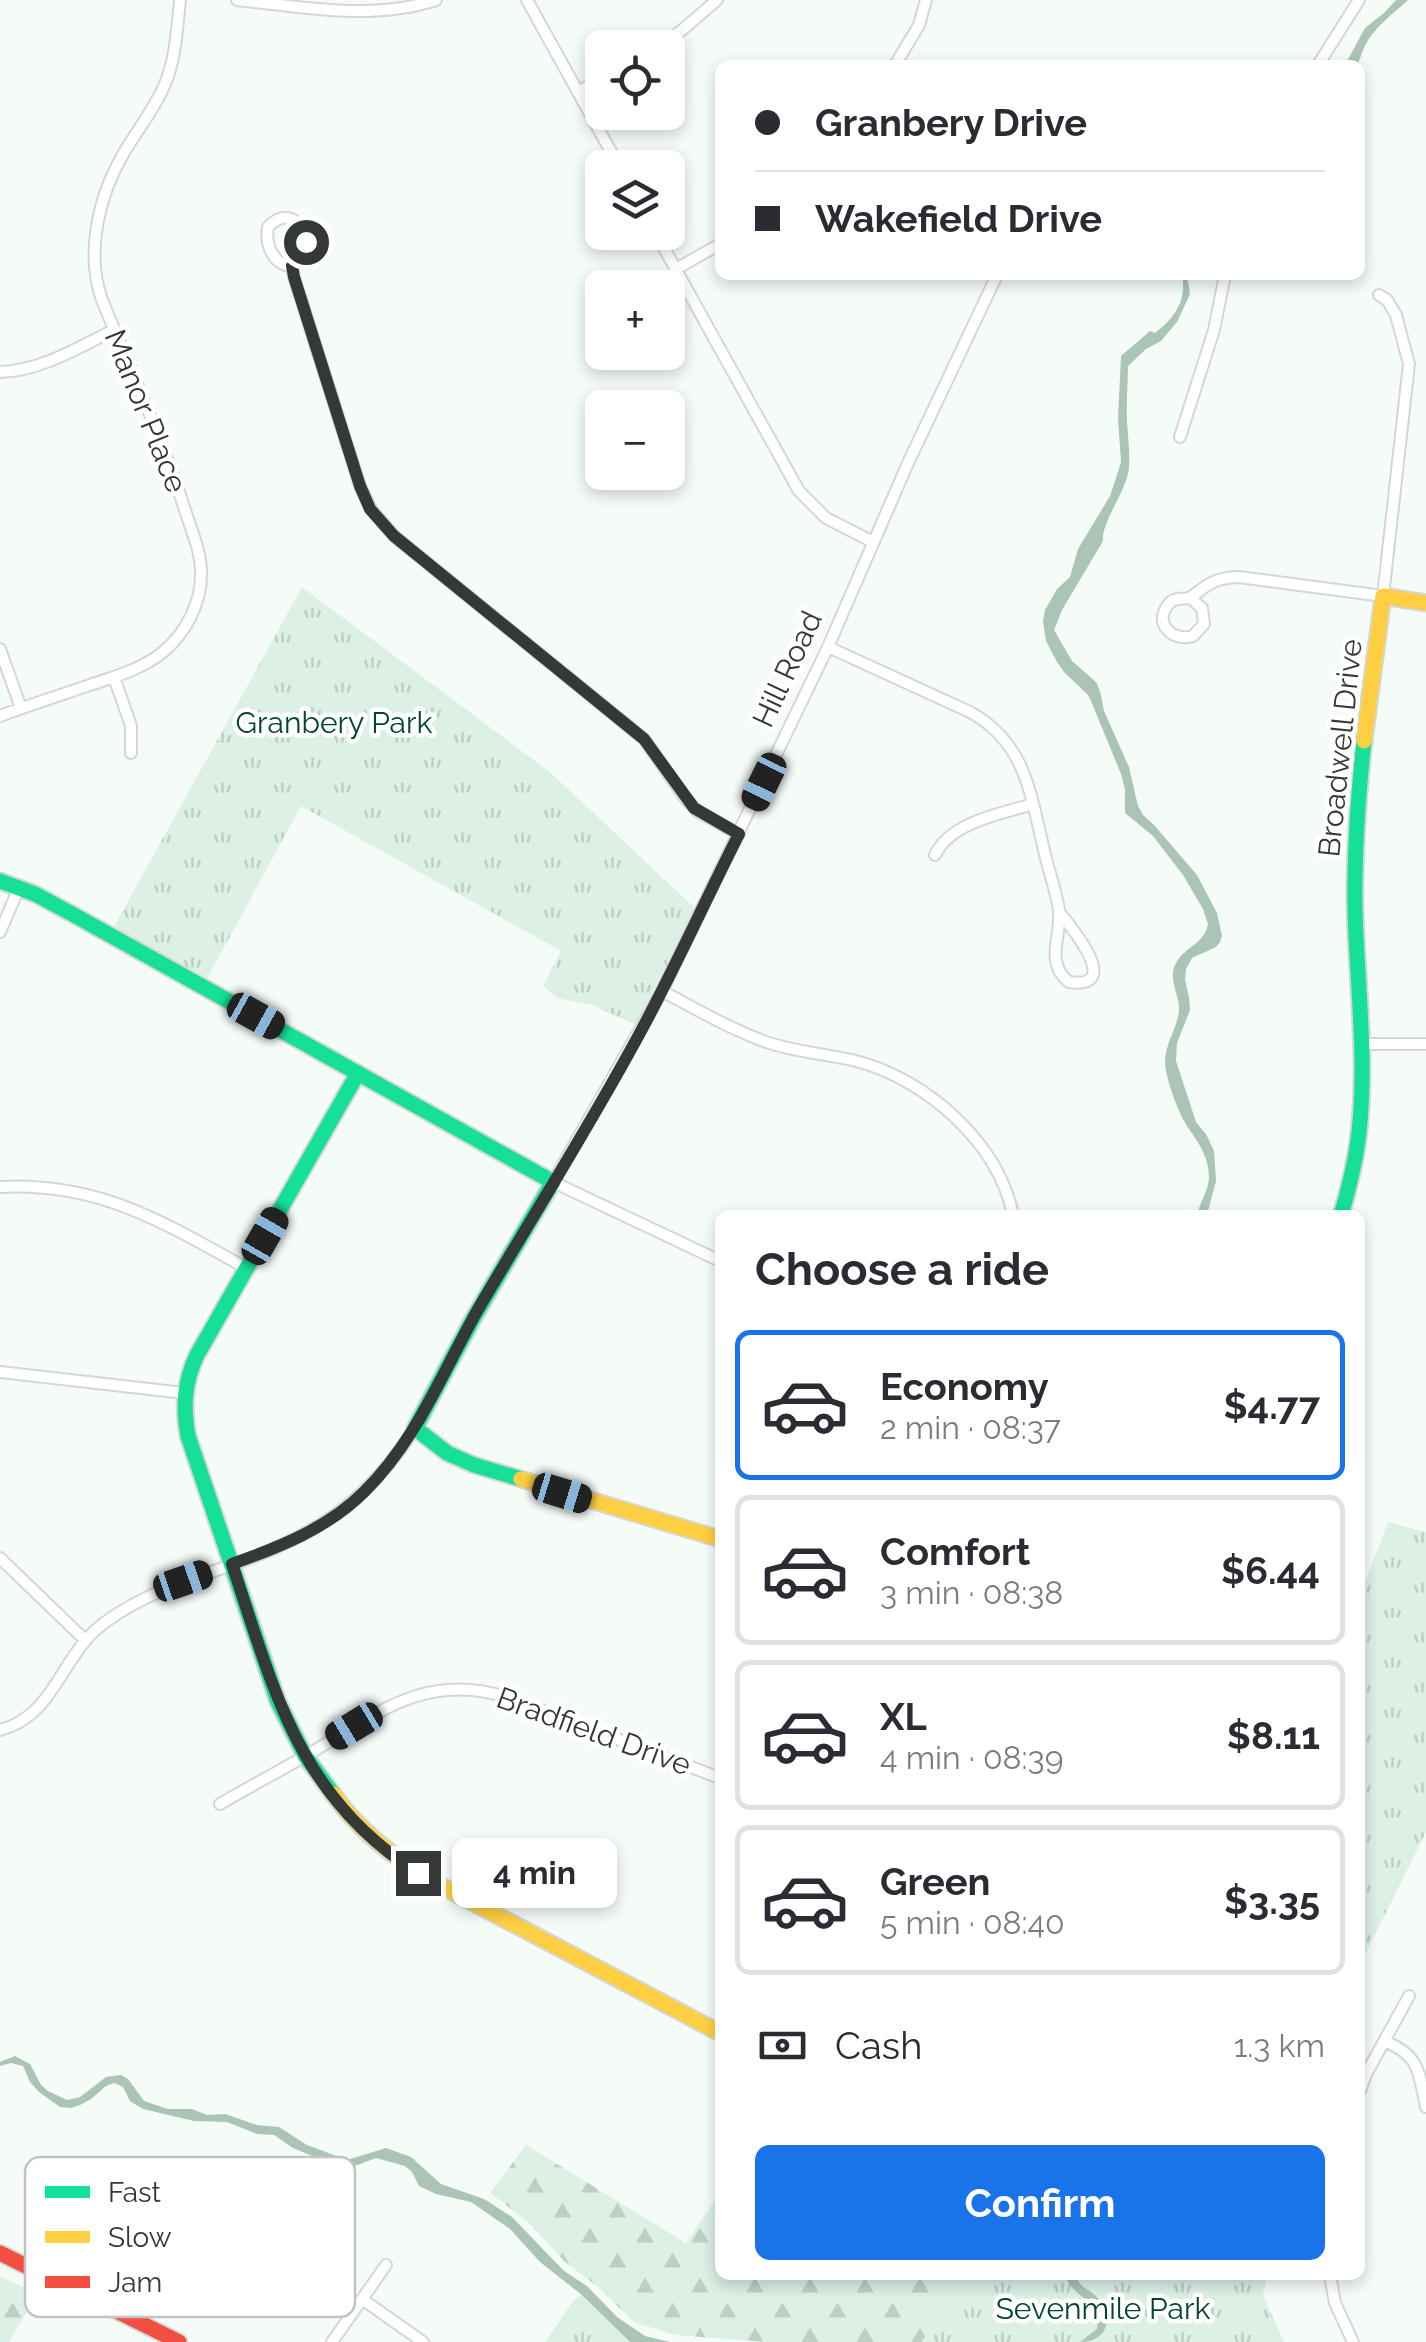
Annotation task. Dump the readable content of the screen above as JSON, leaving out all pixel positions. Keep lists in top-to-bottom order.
{
  "streets": {
    "street": [
      "Manor Place",
      "Hill Road",
      "Broadwell Drive",
      "Bradfield Drive"
    ]
  },
  "parks": ["Granbery Park", "Sevenmile Park"],
  "legend": ["Fast", "Slow", "Jam"],
  "page": {
    "map_buttons": ["+", "−"],
    "banner": ["Granbery Drive", "Wakefield Drive"],
    "heading": "Choose a ride",
    "list": [
      {
        "name": "Economy",
        "note": "2 min · 08:37",
        "value": "$4.77"
      },
      {
        "name": "Comfort",
        "note": "3 min · 08:38",
        "value": "$6.44"
      },
      {
        "name": "XL",
        "note": "4 min · 08:39",
        "value": "$8.11"
      },
      {
        "name": "Green",
        "note": "5 min · 08:40",
        "value": "$3.35"
      }
    ],
    "bubble": "4 min",
    "pay": ["Cash", "1.3 km"],
    "buttons": "Confirm"
  }
}
